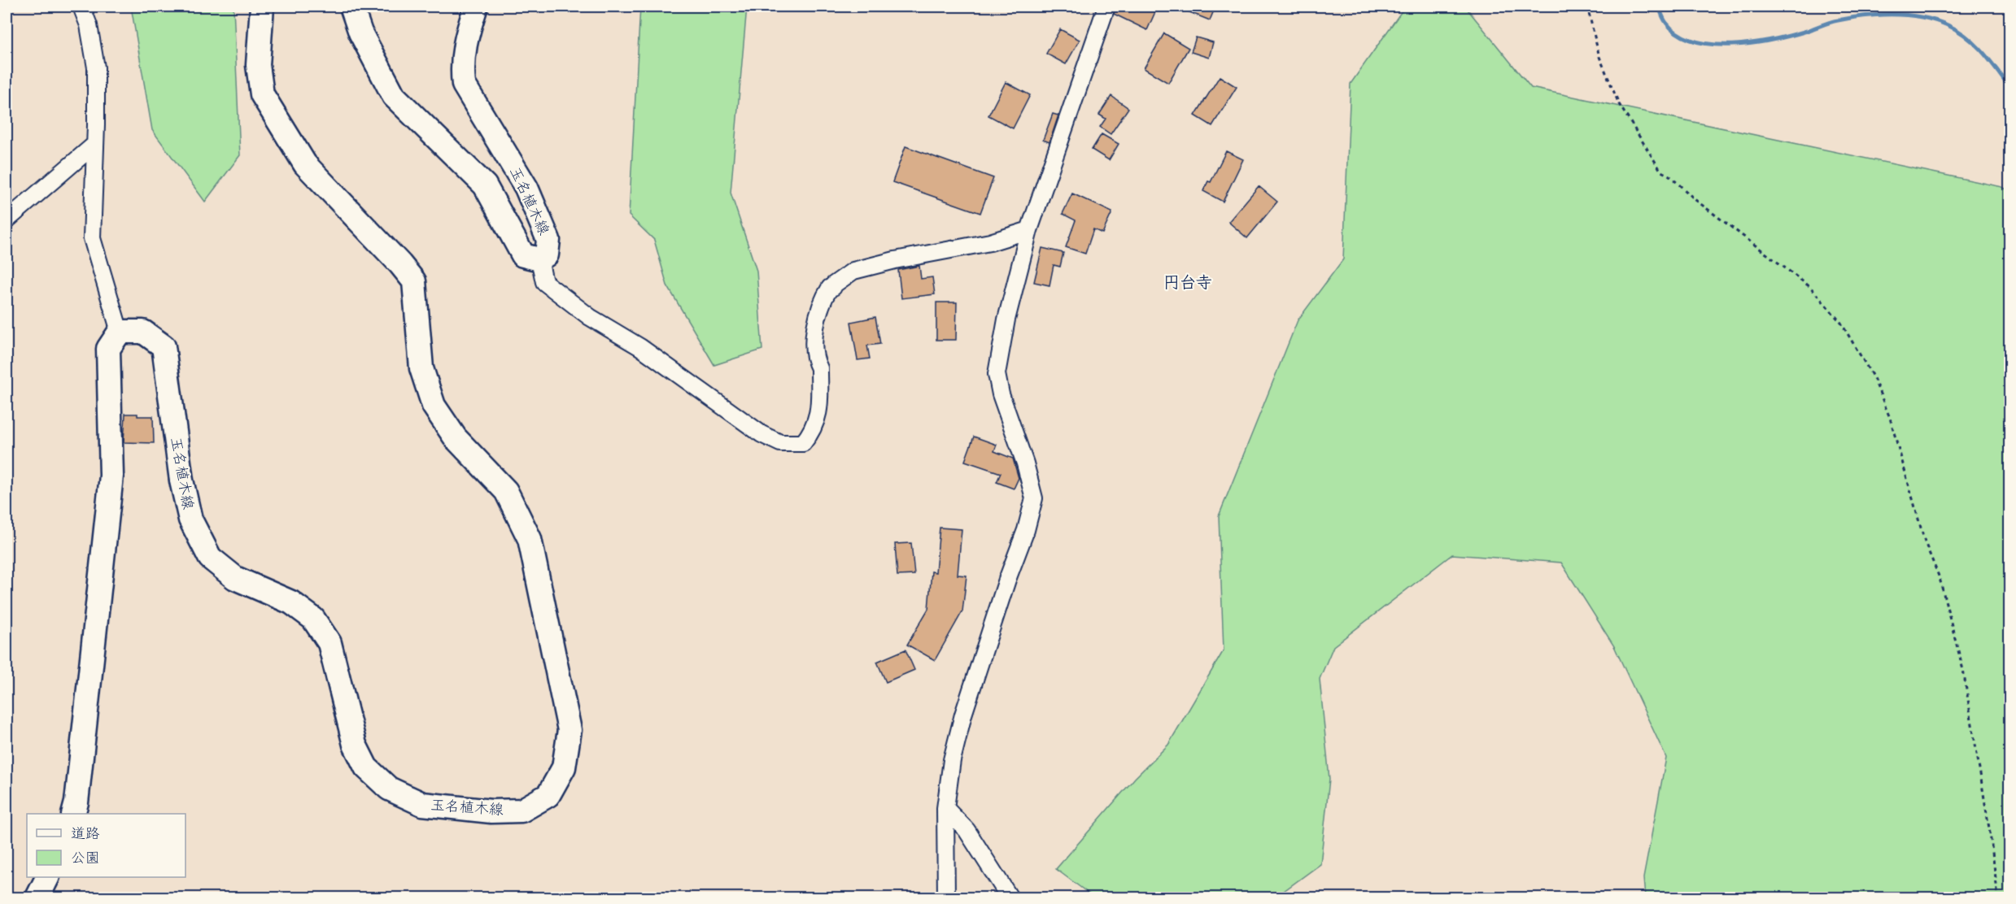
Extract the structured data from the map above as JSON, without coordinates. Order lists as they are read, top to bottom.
{
  "streets": {
    "main road": ["玉名植木線"]
  },
  "districts": ["円台寺"],
  "legend": ["道路", "公園"]
}
